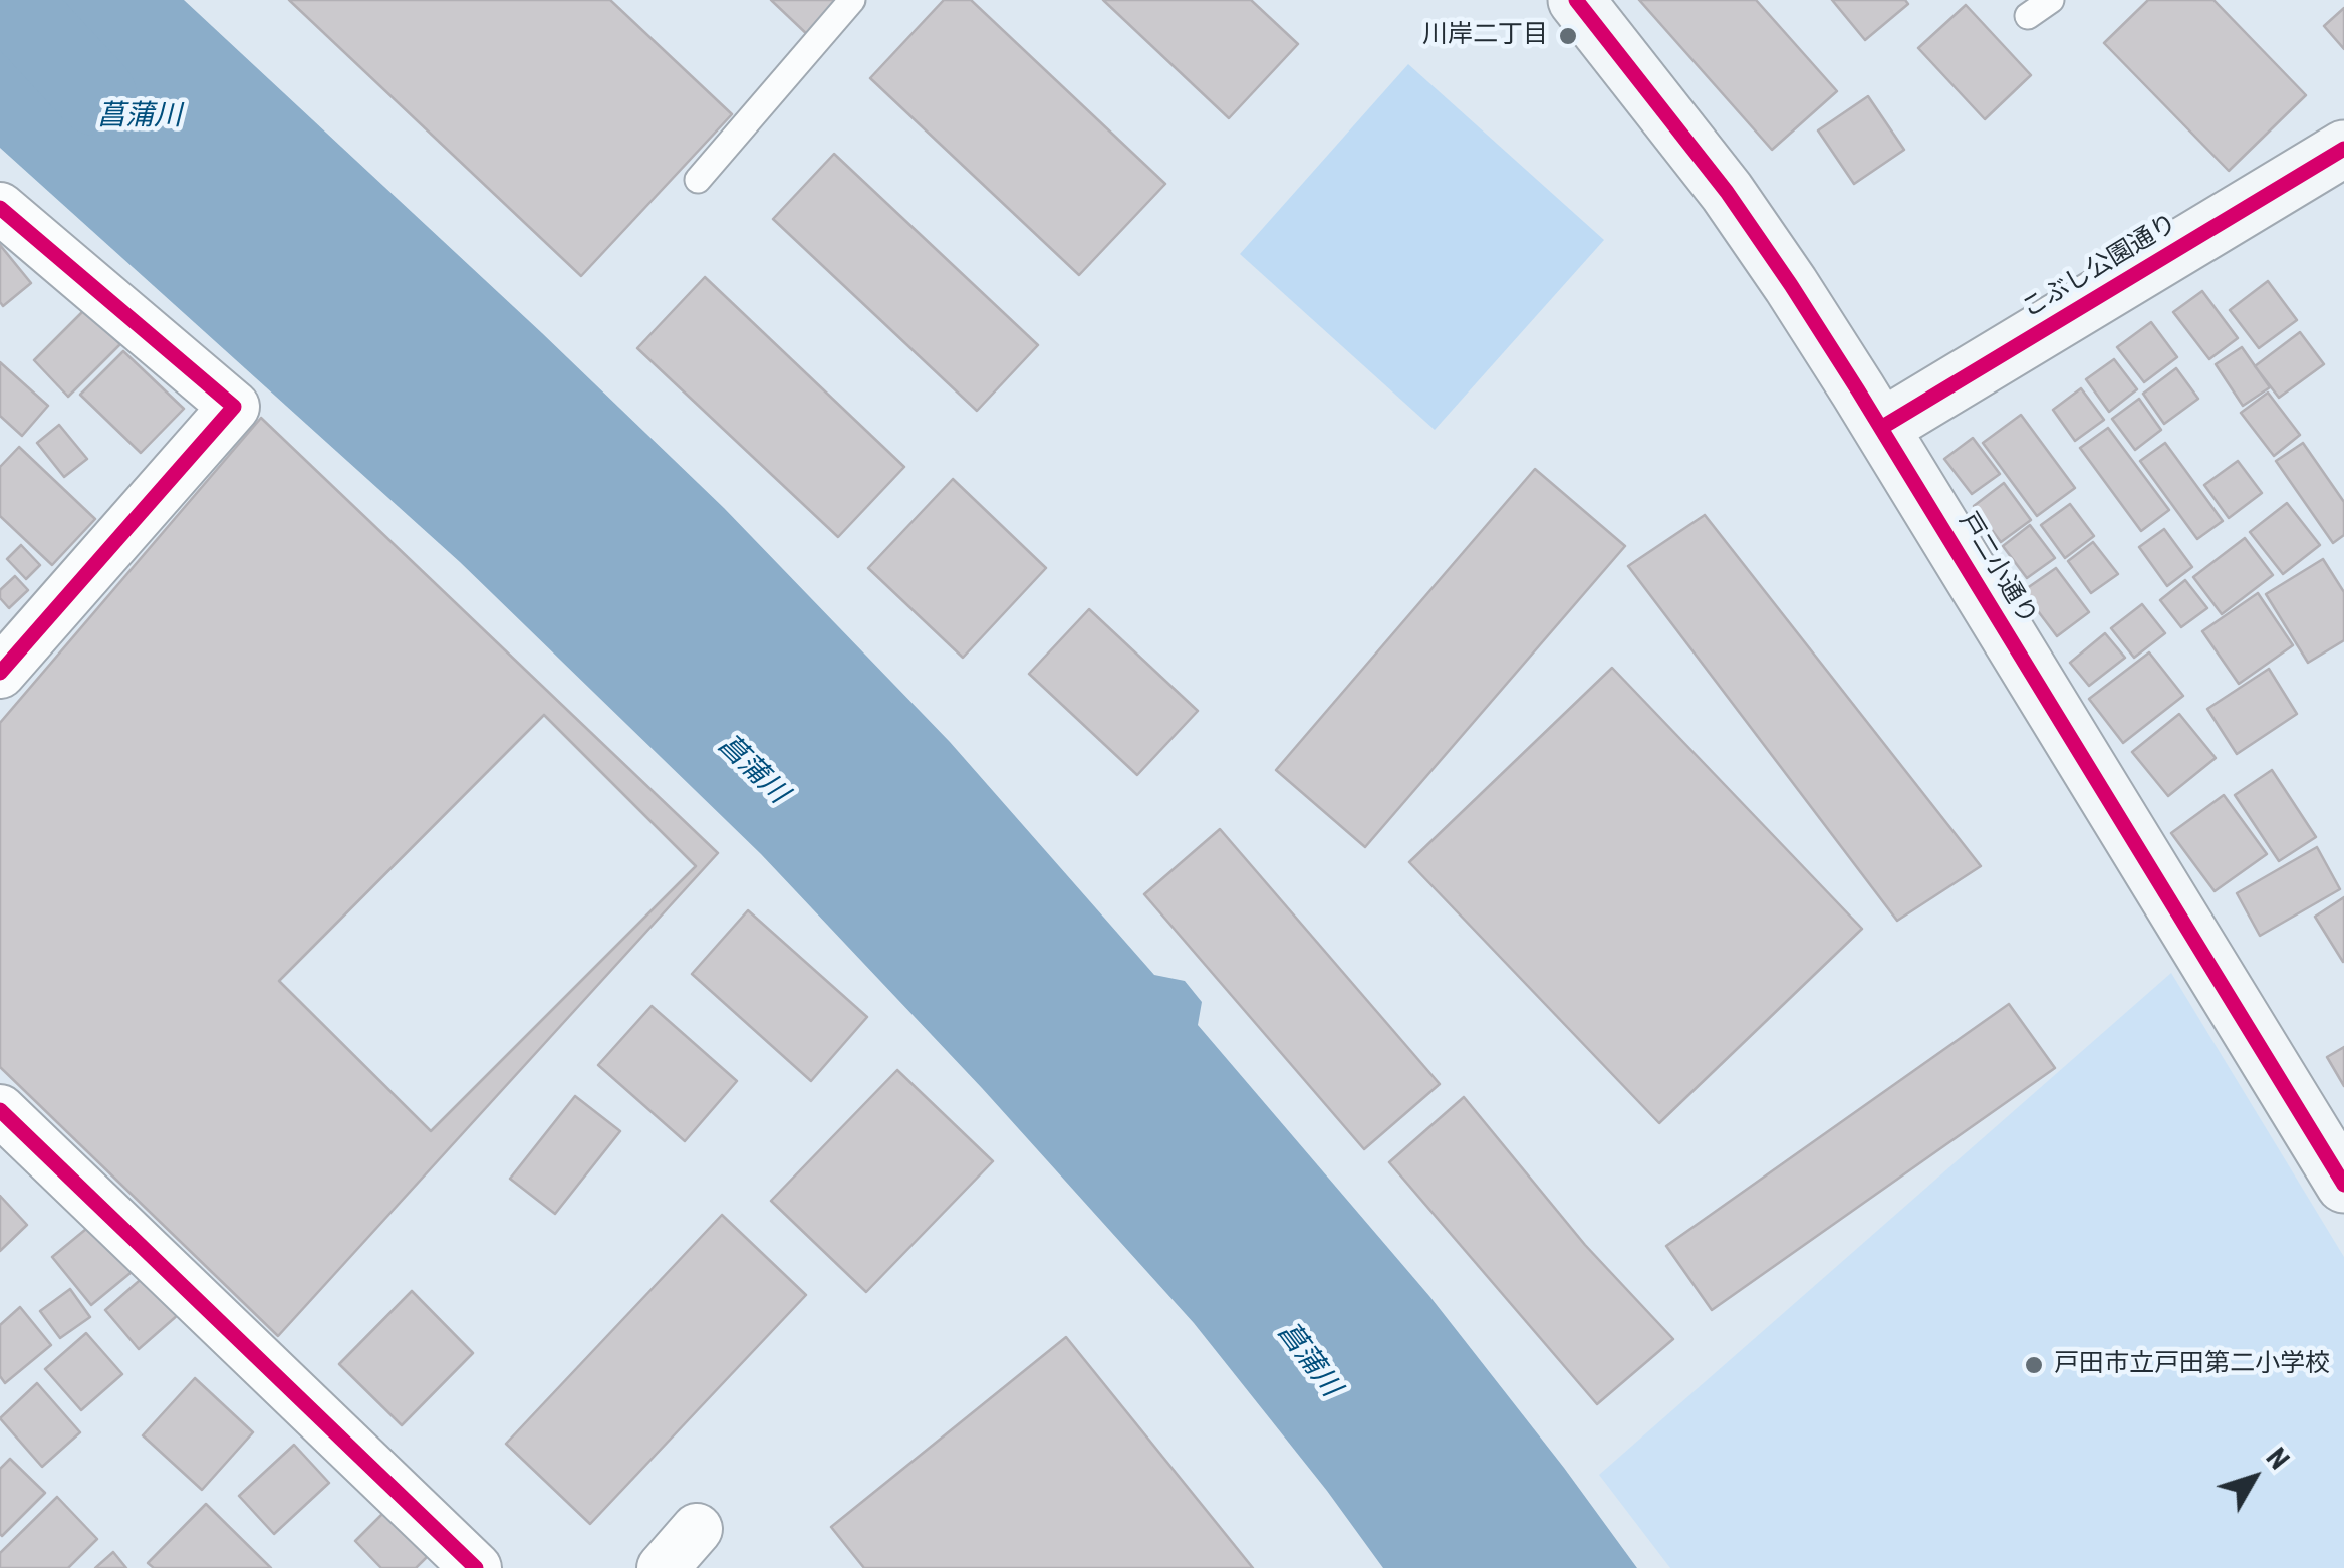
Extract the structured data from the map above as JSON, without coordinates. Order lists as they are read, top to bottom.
{
  "streets": {
    "street": ["こぶし公園通り", "戸二小通り"]
  },
  "crossings": [
    ["こぶし公園通り", "戸二小通り"]
  ],
  "water": ["菖蒲川"],
  "places": ["川岸二丁目", "戸田市立戸田第二小学校"],
  "north": "top right"
}
